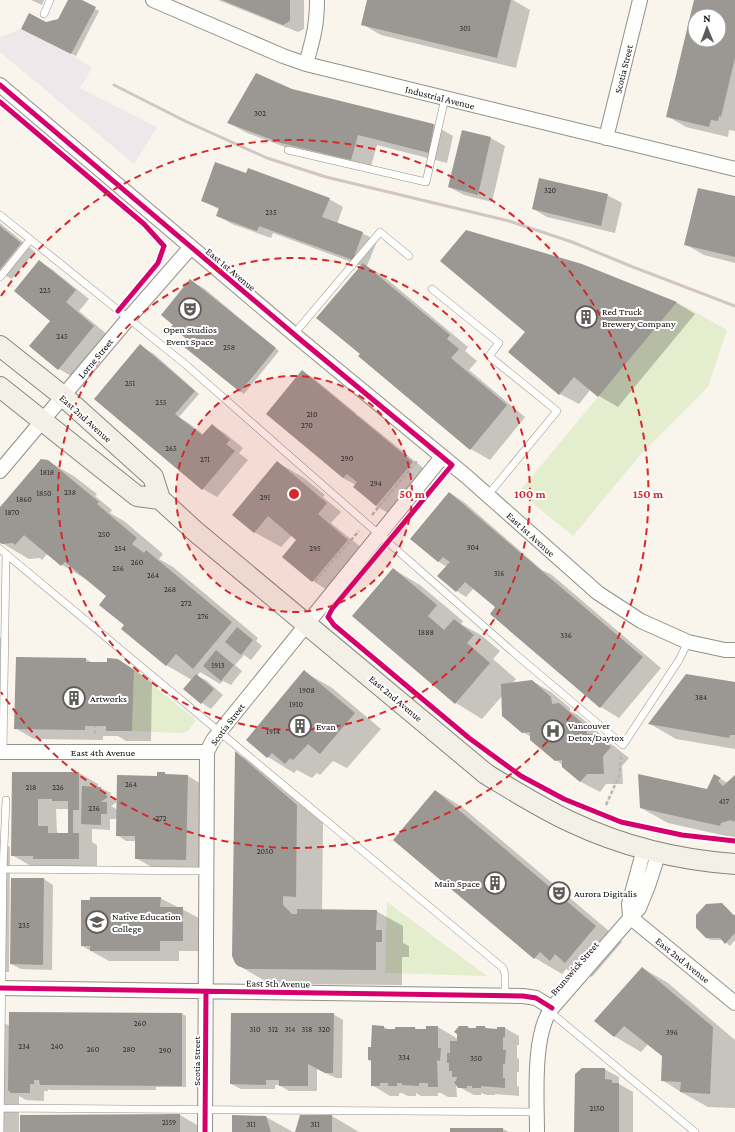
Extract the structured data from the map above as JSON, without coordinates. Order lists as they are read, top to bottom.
{
  "streets": {
    "main road": ["East 2nd Avenue"],
    "street": [
      "Scotia Street",
      "Industrial Avenue",
      "East 1st Avenue",
      "Lorne Street",
      "East 4th Avenue",
      "Brunswick Street",
      "East 5th Avenue"
    ]
  },
  "crossings": [
    ["Scotia Street", "Industrial Avenue"],
    ["Scotia Street", "East 1st Avenue"],
    ["Scotia Street", "East 2nd Avenue"],
    ["Scotia Street", "East 4th Avenue"],
    ["Scotia Street", "East 5th Avenue"],
    ["East 1st Avenue", "Lorne Street"],
    ["Lorne Street", "East 2nd Avenue"],
    ["East 2nd Avenue", "Brunswick Street"],
    ["Brunswick Street", "East 5th Avenue"]
  ],
  "places": {
    "theatre": ["Open Studios Event Space", "Aurora Digitalis"],
    "building": [
      "Red Truck Brewery Company",
      "Artworks",
      "Evan",
      "Main Space"
    ],
    "hospital": ["Vancouver Detox/Daytox"],
    "school or university": ["Native Education College"]
  },
  "house_numbers": [
    "301",
    "302",
    "320",
    "235",
    "225",
    "245",
    "258",
    "251",
    "255",
    "210",
    "270",
    "265",
    "290",
    "271",
    "1818",
    "294",
    "238",
    "1850",
    "291",
    "1860",
    "1870",
    "250",
    "304",
    "254",
    "295",
    "260",
    "256",
    "316",
    "264",
    "268",
    "272",
    "276",
    "1888",
    "336",
    "1913",
    "1908",
    "384",
    "1910",
    "1914",
    "264",
    "218",
    "226",
    "417",
    "236",
    "272",
    "2050",
    "235",
    "260",
    "310",
    "312",
    "314",
    "318",
    "320",
    "396",
    "234",
    "240",
    "260",
    "280",
    "290",
    "334",
    "350",
    "2150",
    "2159",
    "311",
    "311"
  ],
  "north": "top",
  "rings": ["50 m", "100 m", "150 m"]
}
